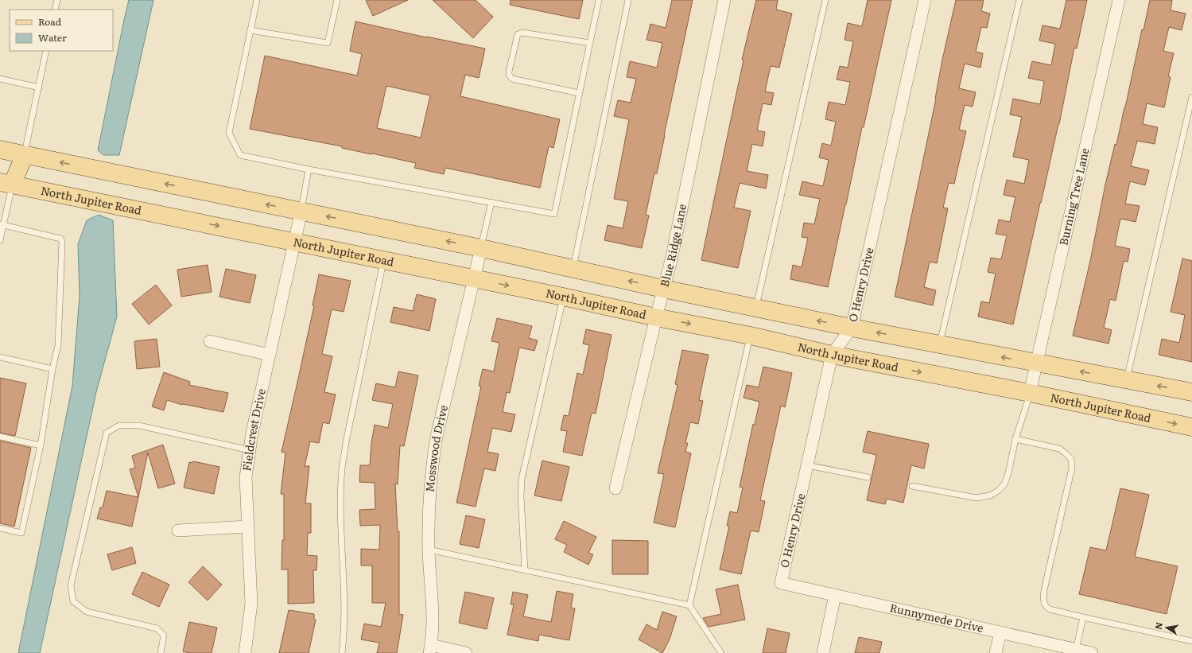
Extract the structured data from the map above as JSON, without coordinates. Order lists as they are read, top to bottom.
{
  "streets": {
    "main road": ["North Jupiter Road"],
    "street": [
      "Burning Tree Lane",
      "Blue Ridge Lane",
      "O Henry Drive",
      "Fieldcrest Drive",
      "Mosswood Drive",
      "Runnymede Drive"
    ]
  },
  "crossings": [
    ["Burning Tree Lane", "North Jupiter Road"],
    ["North Jupiter Road", "Blue Ridge Lane"],
    ["North Jupiter Road", "O Henry Drive"],
    ["North Jupiter Road", "Fieldcrest Drive"],
    ["North Jupiter Road", "Mosswood Drive"],
    ["O Henry Drive", "Runnymede Drive"]
  ],
  "legend": ["Road", "Water"],
  "north": "left"
}
